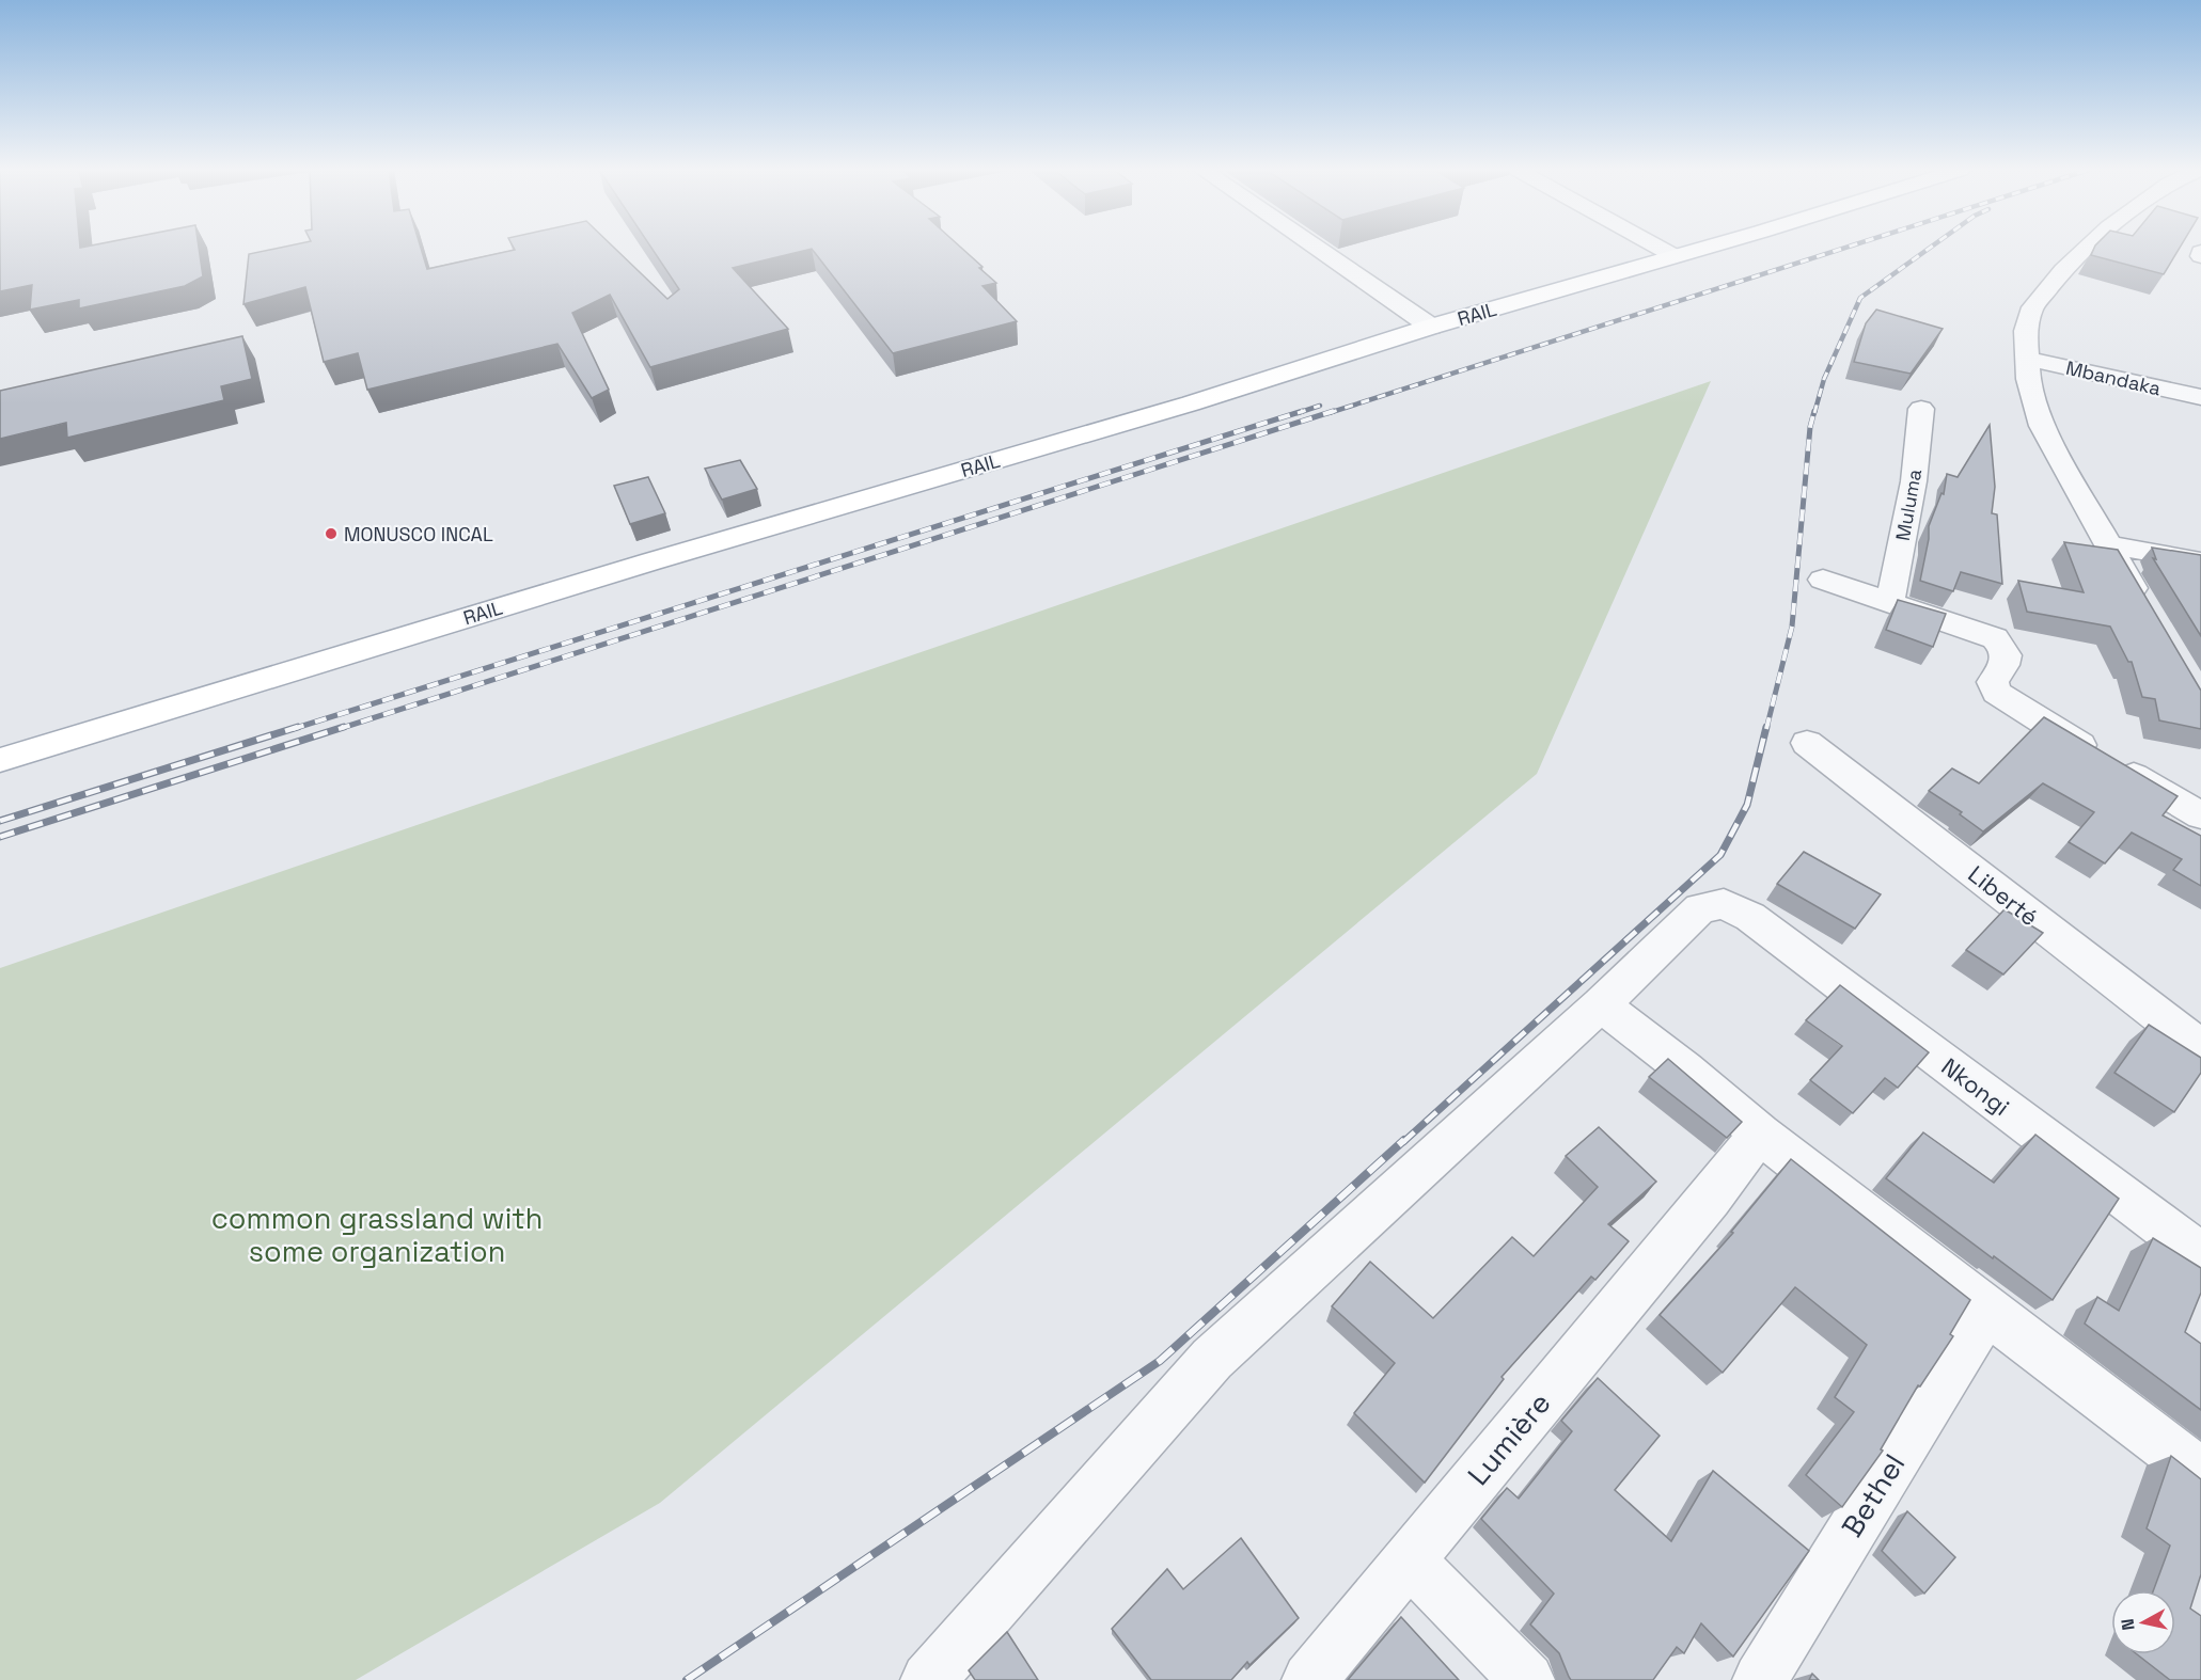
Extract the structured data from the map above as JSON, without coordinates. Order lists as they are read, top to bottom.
{
  "streets": {
    "main road": ["RAIL"],
    "street": [
      "Mbandaka",
      "Muluma",
      "Liberté",
      "Nkongi",
      "Lumière",
      "Bethel"
    ]
  },
  "parks": ["common grassland with some organization"],
  "places": ["MONUSCO INCAL"],
  "north": "left"
}
